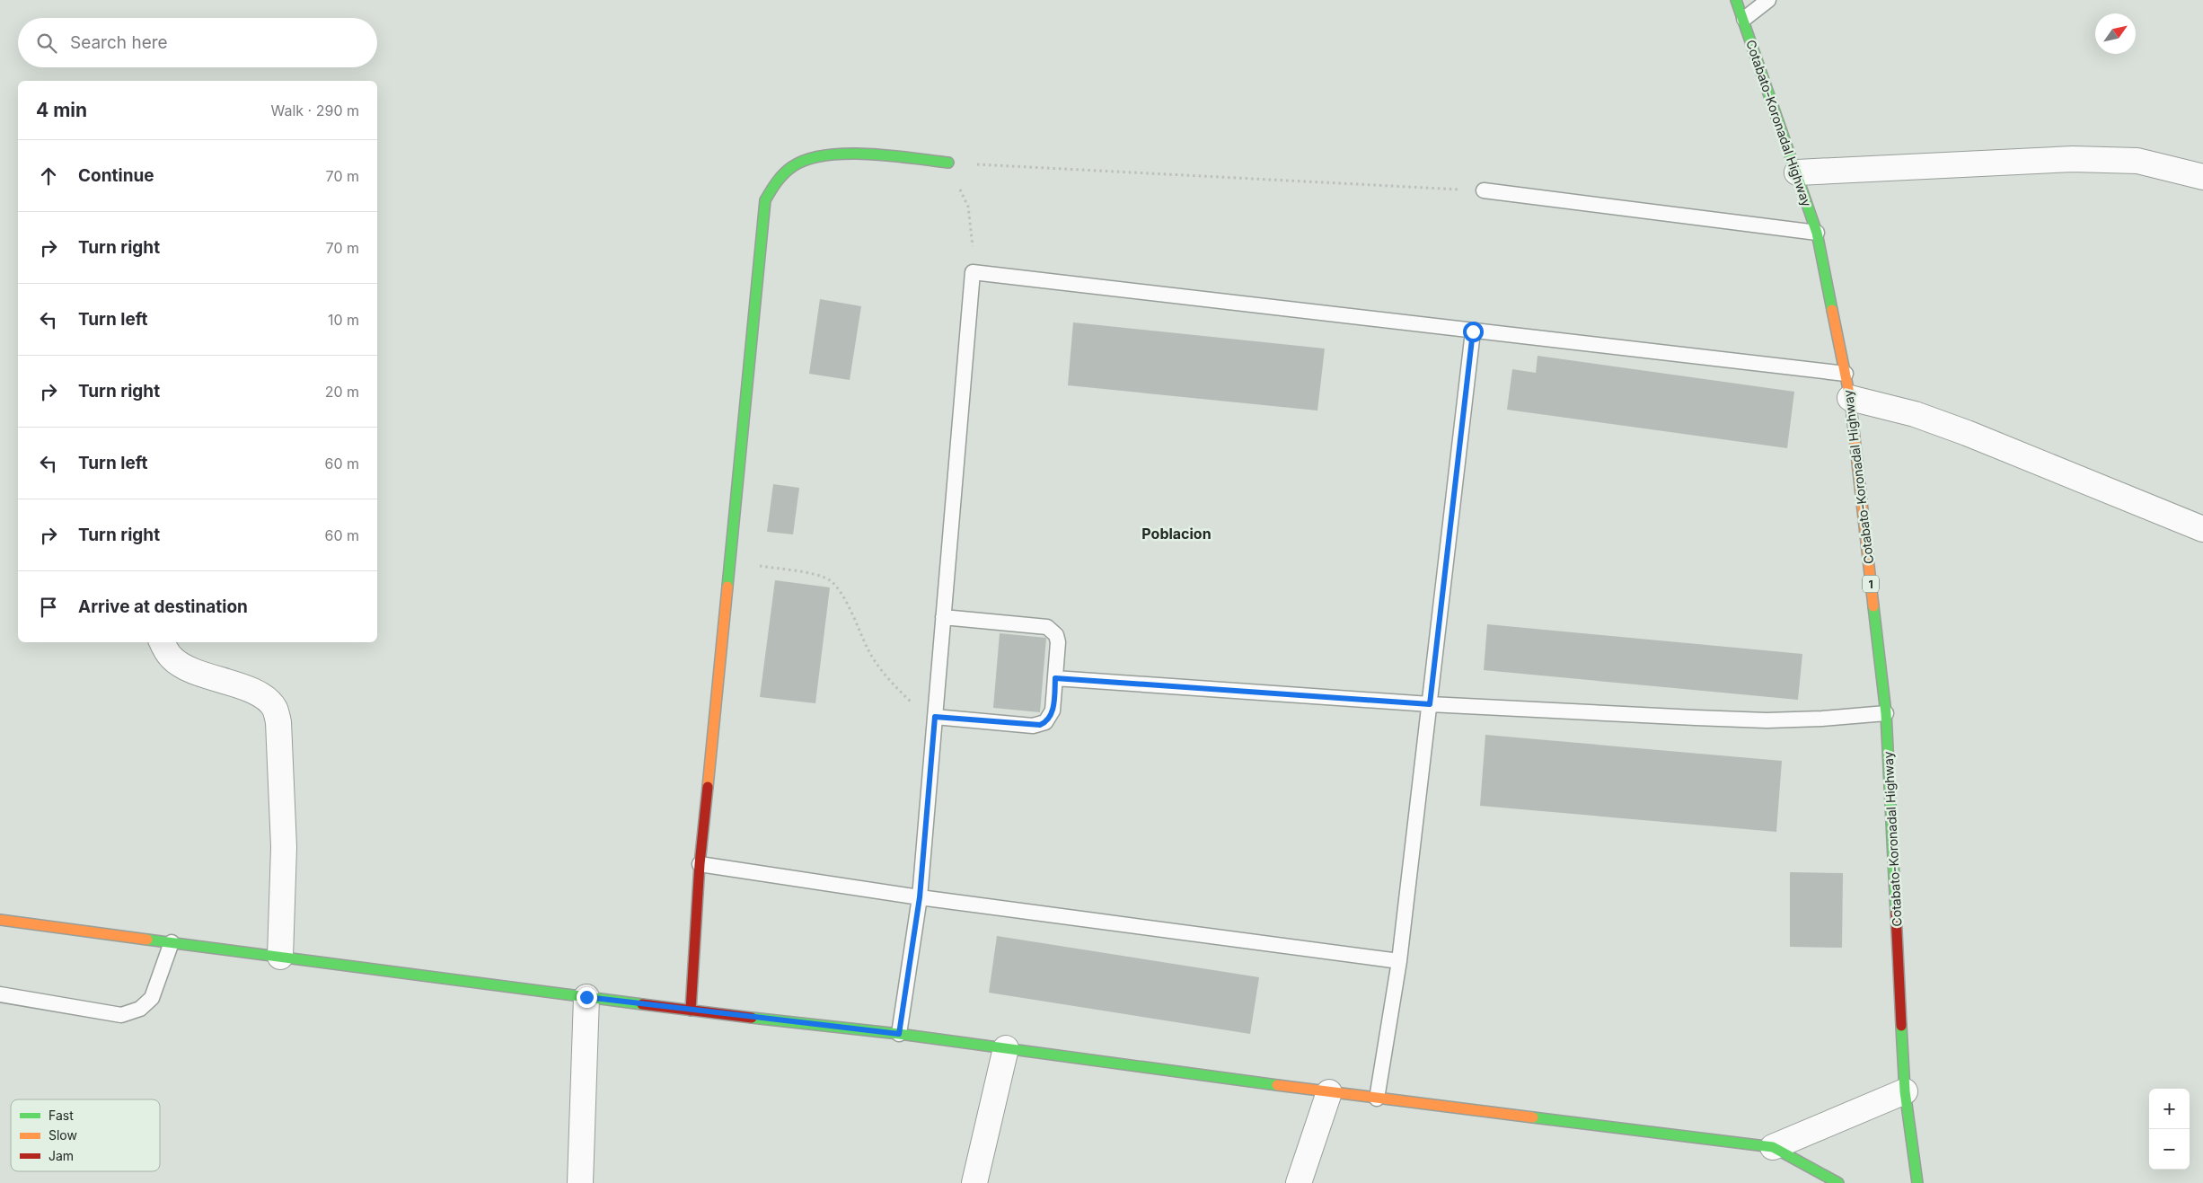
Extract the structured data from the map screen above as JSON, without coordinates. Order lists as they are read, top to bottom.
{
  "streets": {
    "main road": ["Cotabato-Koronadal Highway", "1"]
  },
  "districts": ["Poblacion"],
  "legend": ["Fast", "Slow", "Jam"],
  "north": "top right",
  "page": {
    "search": "Search here",
    "heading": ["4 min", "Walk · 290 m"],
    "list": [
      ["Continue", "70 m"],
      ["Turn right", "70 m"],
      ["Turn left", "10 m"],
      ["Turn right", "20 m"],
      ["Turn left", "60 m"],
      ["Turn right", "60 m"],
      "Arrive at destination"
    ],
    "map_buttons": ["+", "−"]
  }
}
